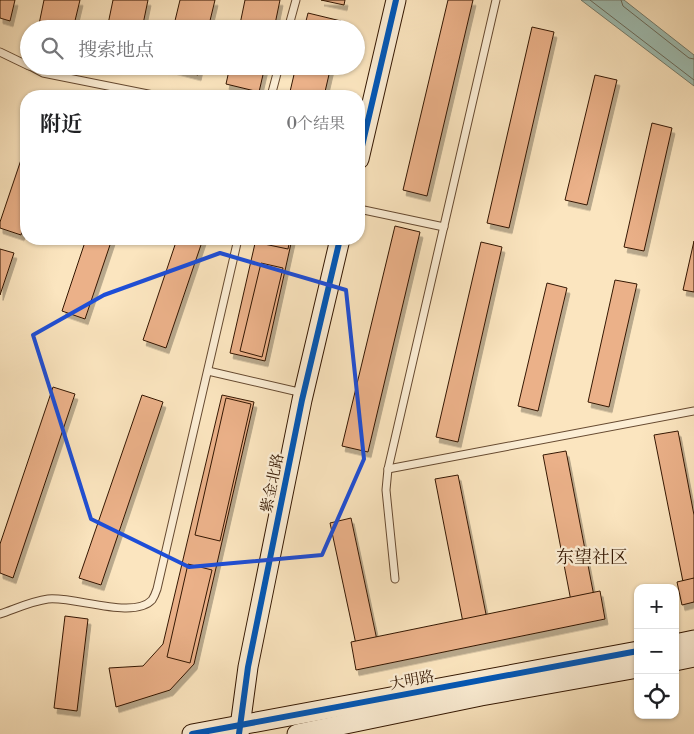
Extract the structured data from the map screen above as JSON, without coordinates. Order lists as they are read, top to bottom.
{
  "streets": {
    "street": ["紫金北路", "大明路"]
  },
  "crossings": [
    ["紫金北路", "大明路"]
  ],
  "districts": ["东望社区"],
  "page": {
    "search": "搜索地点",
    "heading": ["附近", "0个结果"],
    "map_buttons": ["+", "−"]
  }
}
